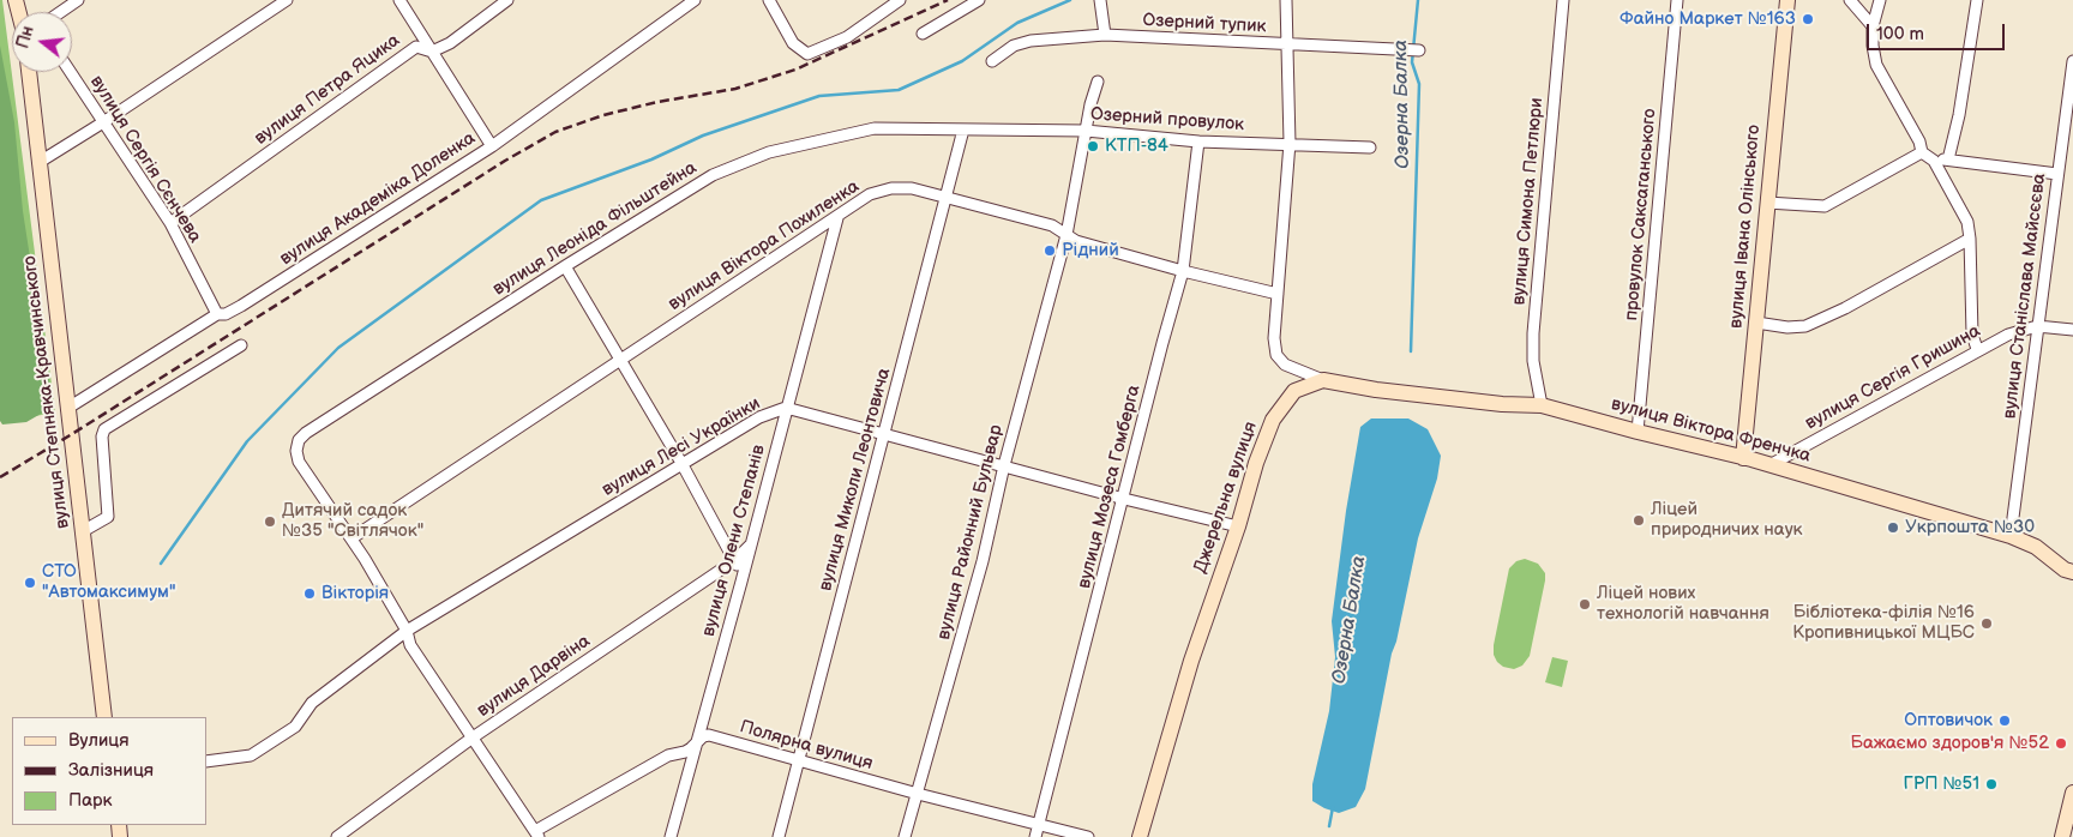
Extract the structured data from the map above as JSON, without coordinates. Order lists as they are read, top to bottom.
{
  "streets": {
    "street": [
      "Озерний тупик",
      "вулиця Петра Яцика",
      "Озерний провулок",
      "вулиця Сергія Сєнчева",
      "вулиця Академіка Доленка",
      "вулиця Симона Петлюри",
      "провулок Саксаганського",
      "вулиця Івана Олінського",
      "вулиця Леоніда Фільштейна",
      "вулиця Віктора Похиленка",
      "вулиця Станіслава Майсєєва",
      "вулиця Сергія Гришина",
      "вулиця Степняка-Кравчинського",
      "вулиця Віктора Френчка",
      "вулиця Лесі Українки",
      "вулиця Миколи Леонтовича",
      "вулиця Мозеса Гомберга",
      "Джерельна вулиця",
      "вулиця Районний Бульвар",
      "вулиця Олени Степанів",
      "вулиця Дарвіна",
      "Полярна вулиця"
    ]
  },
  "crossings": [
    ["вулиця Петра Яцика", "вулиця Сергія Сєнчева"],
    ["Озерний провулок", "вулиця Леоніда Фільштейна"],
    ["Озерний провулок", "вулиця Миколи Леонтовича"],
    ["Озерний провулок", "вулиця Мозеса Гомберга"],
    ["Озерний провулок", "вулиця Районний Бульвар"],
    ["вулиця Сергія Сєнчева", "вулиця Академіка Доленка"],
    ["вулиця Академіка Доленка", "вулиця Степняка-Кравчинського"],
    ["вулиця Симона Петлюри", "вулиця Віктора Френчка"],
    ["провулок Саксаганського", "вулиця Віктора Френчка"],
    ["вулиця Івана Олінського", "вулиця Віктора Френчка"],
    ["вулиця Леоніда Фільштейна", "вулиця Віктора Похиленка"],
    ["вулиця Леоніда Фільштейна", "вулиця Миколи Леонтовича"],
    ["вулиця Віктора Похиленка", "вулиця Миколи Леонтовича"],
    ["вулиця Віктора Похиленка", "вулиця Мозеса Гомберга"],
    ["вулиця Віктора Похиленка", "вулиця Районний Бульвар"],
    ["вулиця Віктора Похиленка", "вулиця Олени Степанів"],
    ["вулиця Станіслава Майсєєва", "вулиця Сергія Гришина"],
    ["вулиця Станіслава Майсєєва", "вулиця Віктора Френчка"],
    ["вулиця Сергія Гришина", "вулиця Віктора Френчка"],
    ["вулиця Віктора Френчка", "Джерельна вулиця"],
    ["вулиця Лесі Українки", "вулиця Миколи Леонтовича"],
    ["вулиця Лесі Українки", "вулиця Мозеса Гомберга"],
    ["вулиця Лесі Українки", "Джерельна вулиця"],
    ["вулиця Лесі Українки", "вулиця Районний Бульвар"],
    ["вулиця Лесі Українки", "вулиця Олени Степанів"],
    ["вулиця Миколи Леонтовича", "Полярна вулиця"],
    ["вулиця Мозеса Гомберга", "Полярна вулиця"],
    ["вулиця Районний Бульвар", "Полярна вулиця"],
    ["вулиця Олени Степанів", "вулиця Дарвіна"],
    ["вулиця Олени Степанів", "Полярна вулиця"]
  ],
  "water": ["Озерна Балка"],
  "places": [
    "Файно Маркет №163",
    "КТП-84",
    "Рідний",
    "Ліцей природничих наук",
    "Дитячий садок №35 \"Світлячок\"",
    "Укрпошта №30",
    "СТО \"Автомаксимум\"",
    "Вікторія",
    "Ліцей нових технологій навчання",
    "Бібліотека-філія №16 Кропивницької МЦБС",
    "Оптовичок",
    "Бажаємо здоров'я №52",
    "ГРП №51"
  ],
  "legend": ["Вулиця", "Залізниця", "Парк"],
  "scale_bar": "100 m",
  "north": "left"
}
